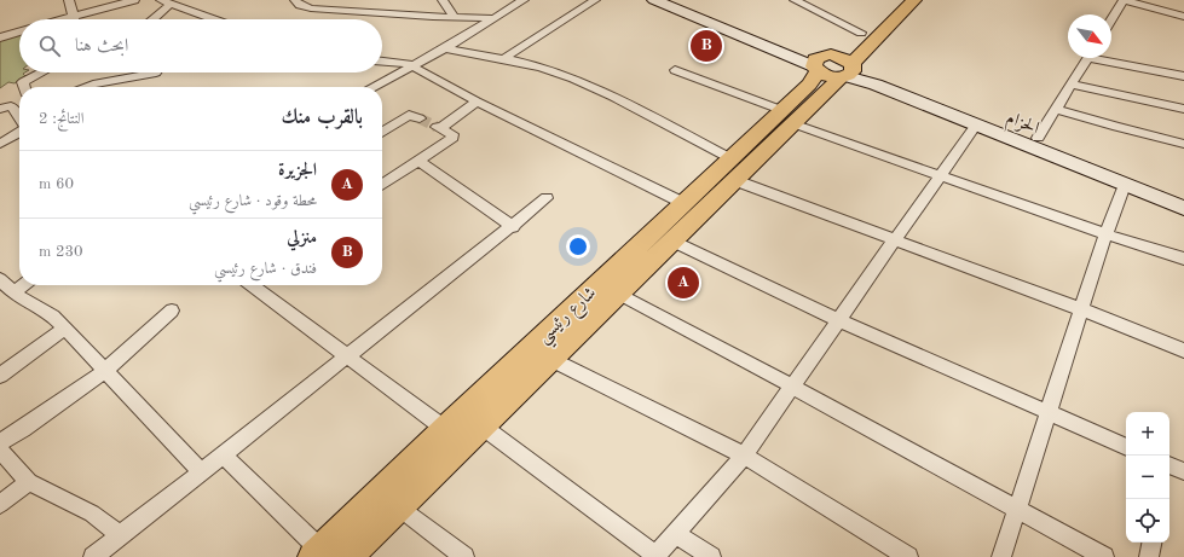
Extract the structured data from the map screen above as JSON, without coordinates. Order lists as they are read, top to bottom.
{
  "streets": {
    "highway": ["شارع رئيسي"],
    "main road": ["الحزام"]
  },
  "crossings": [
    ["الحزام", "شارع رئيسي"]
  ],
  "north": "bottom right",
  "page": {
    "search": "ابحث هنا",
    "pins": ["B", "A"],
    "heading": ["بالقرب منك", "النتائج: 2"],
    "list": [
      {
        "mark": "A",
        "name": "الجزيرة",
        "note": "محطة وقود · شارع رئيسي",
        "value": "60 m"
      },
      {
        "mark": "B",
        "name": "منزلي",
        "note": "فندق · شارع رئيسي",
        "value": "230 m"
      }
    ],
    "map_buttons": ["+", "−"]
  }
}
